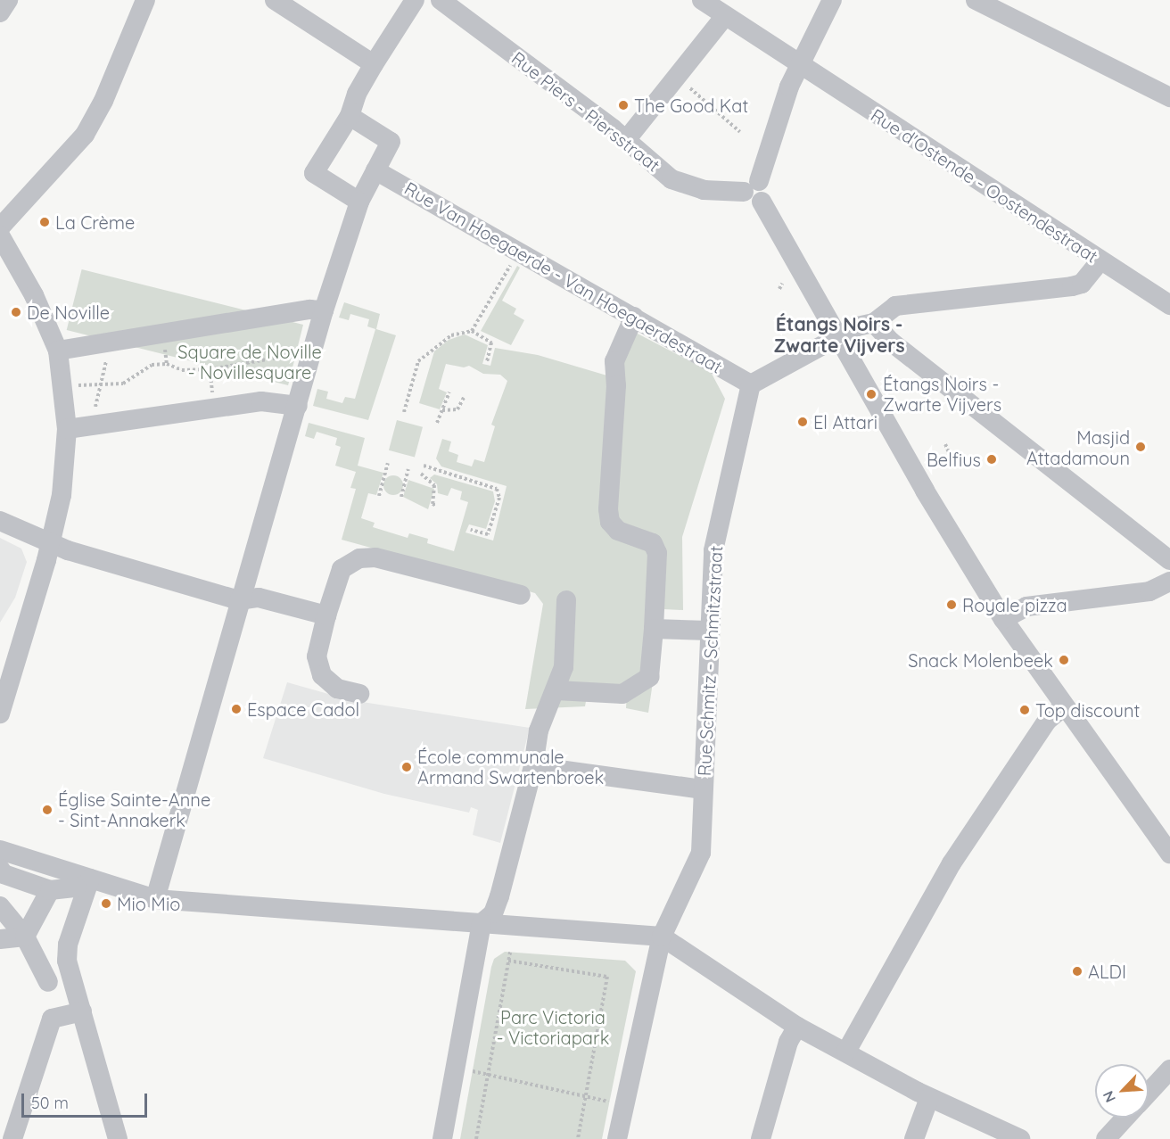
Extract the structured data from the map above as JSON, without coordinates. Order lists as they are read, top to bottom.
{
  "streets": {
    "street": [
      "Rue Piers - Piersstraat",
      "Rue d'Ostende - Oostendestraat",
      "Rue Van Hoegaerde - Van Hoegaerdestraat",
      "Rue Schmitz - Schmitzstraat"
    ]
  },
  "crossings": [
    ["Rue Van Hoegaerde - Van Hoegaerdestraat", "Rue Schmitz - Schmitzstraat"]
  ],
  "districts": ["Étangs Noirs - Zwarte Vijvers"],
  "parks": ["Square de Noville - Novillesquare", "Parc Victoria - Victoriapark"],
  "places": [
    "The Good Kat",
    "La Crème",
    "De Noville",
    "Étangs Noirs - Zwarte Vijvers",
    "El Attari",
    "Masjid Attadamoun",
    "Belfius",
    "Royale pizza",
    "Snack Molenbeek",
    "Espace Cadol",
    "Top discount",
    "École communale Armand Swartenbroek",
    "Église Sainte-Anne - Sint-Annakerk",
    "Mio Mio",
    "ALDI"
  ],
  "scale_bar": "50 m",
  "north": "bottom left"
}
